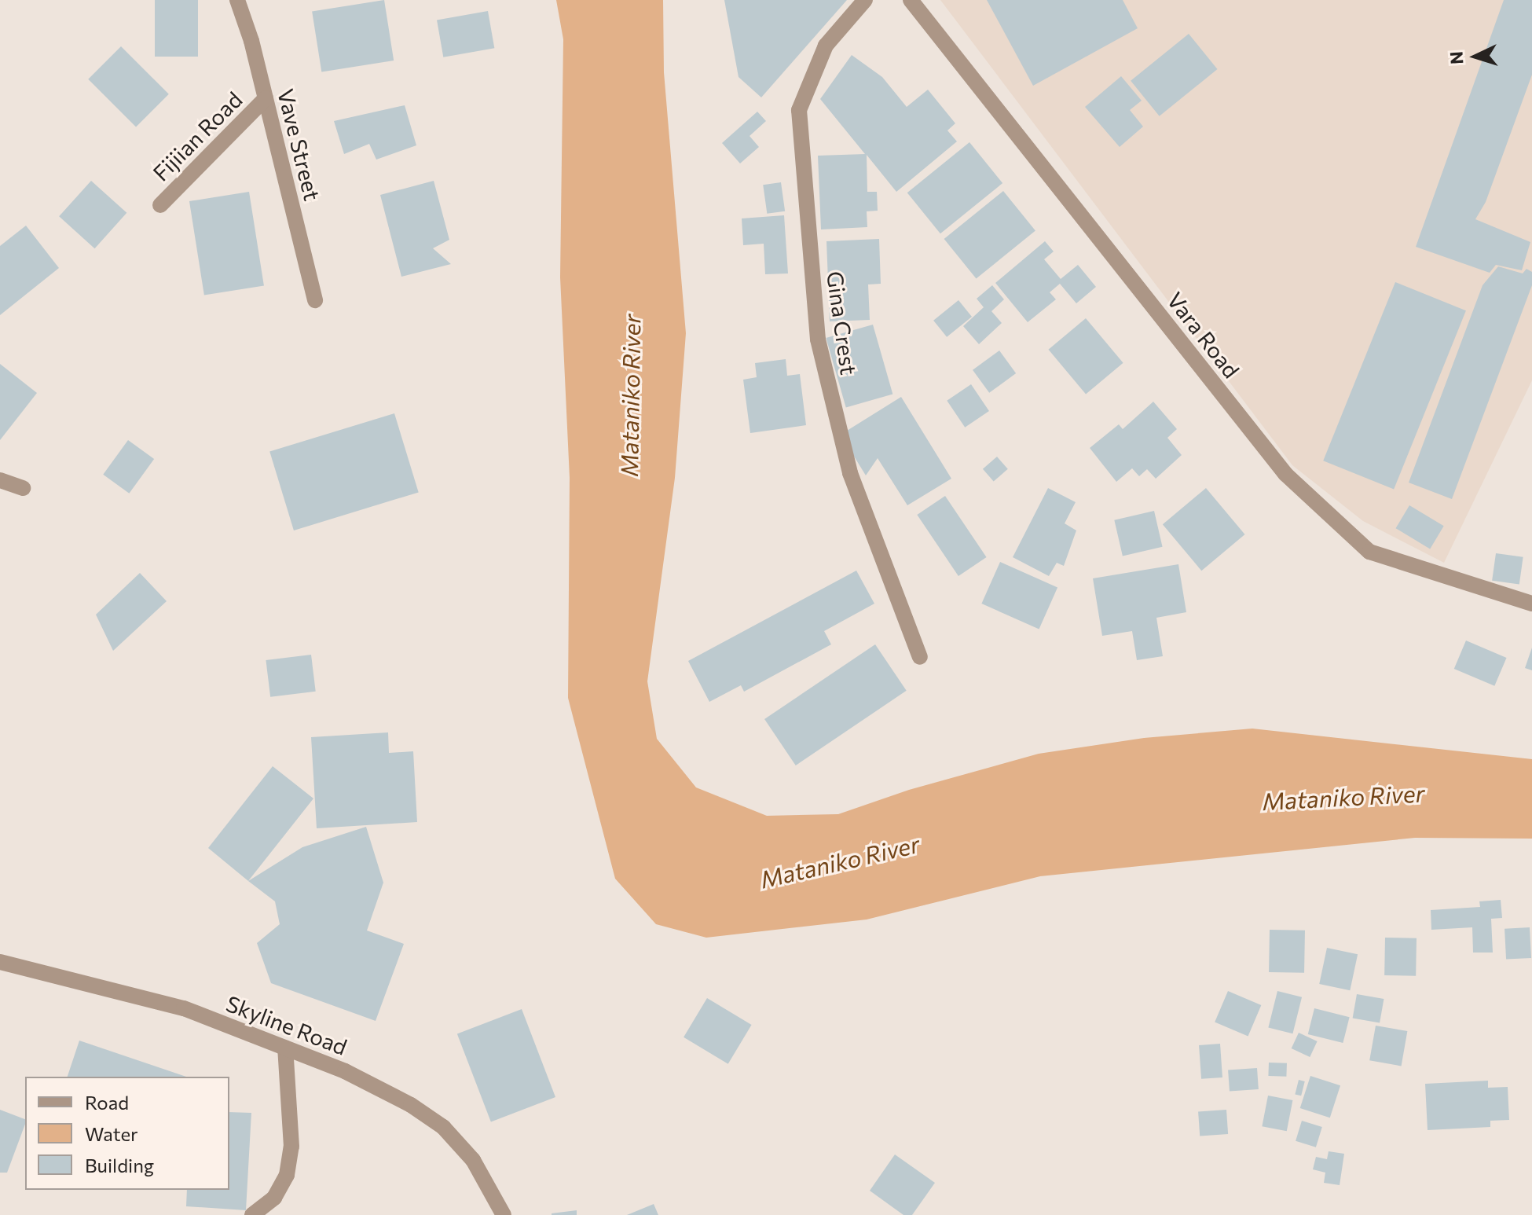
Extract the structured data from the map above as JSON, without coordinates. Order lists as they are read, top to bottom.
{
  "streets": {
    "street": [
      "Fijiian Road",
      "Vave Street",
      "Gina Crest",
      "Vara Road",
      "Skyline Road"
    ]
  },
  "crossings": [
    ["Fijiian Road", "Vave Street"]
  ],
  "water": ["Mataniko River"],
  "legend": ["Road", "Water", "Building"],
  "north": "left"
}
